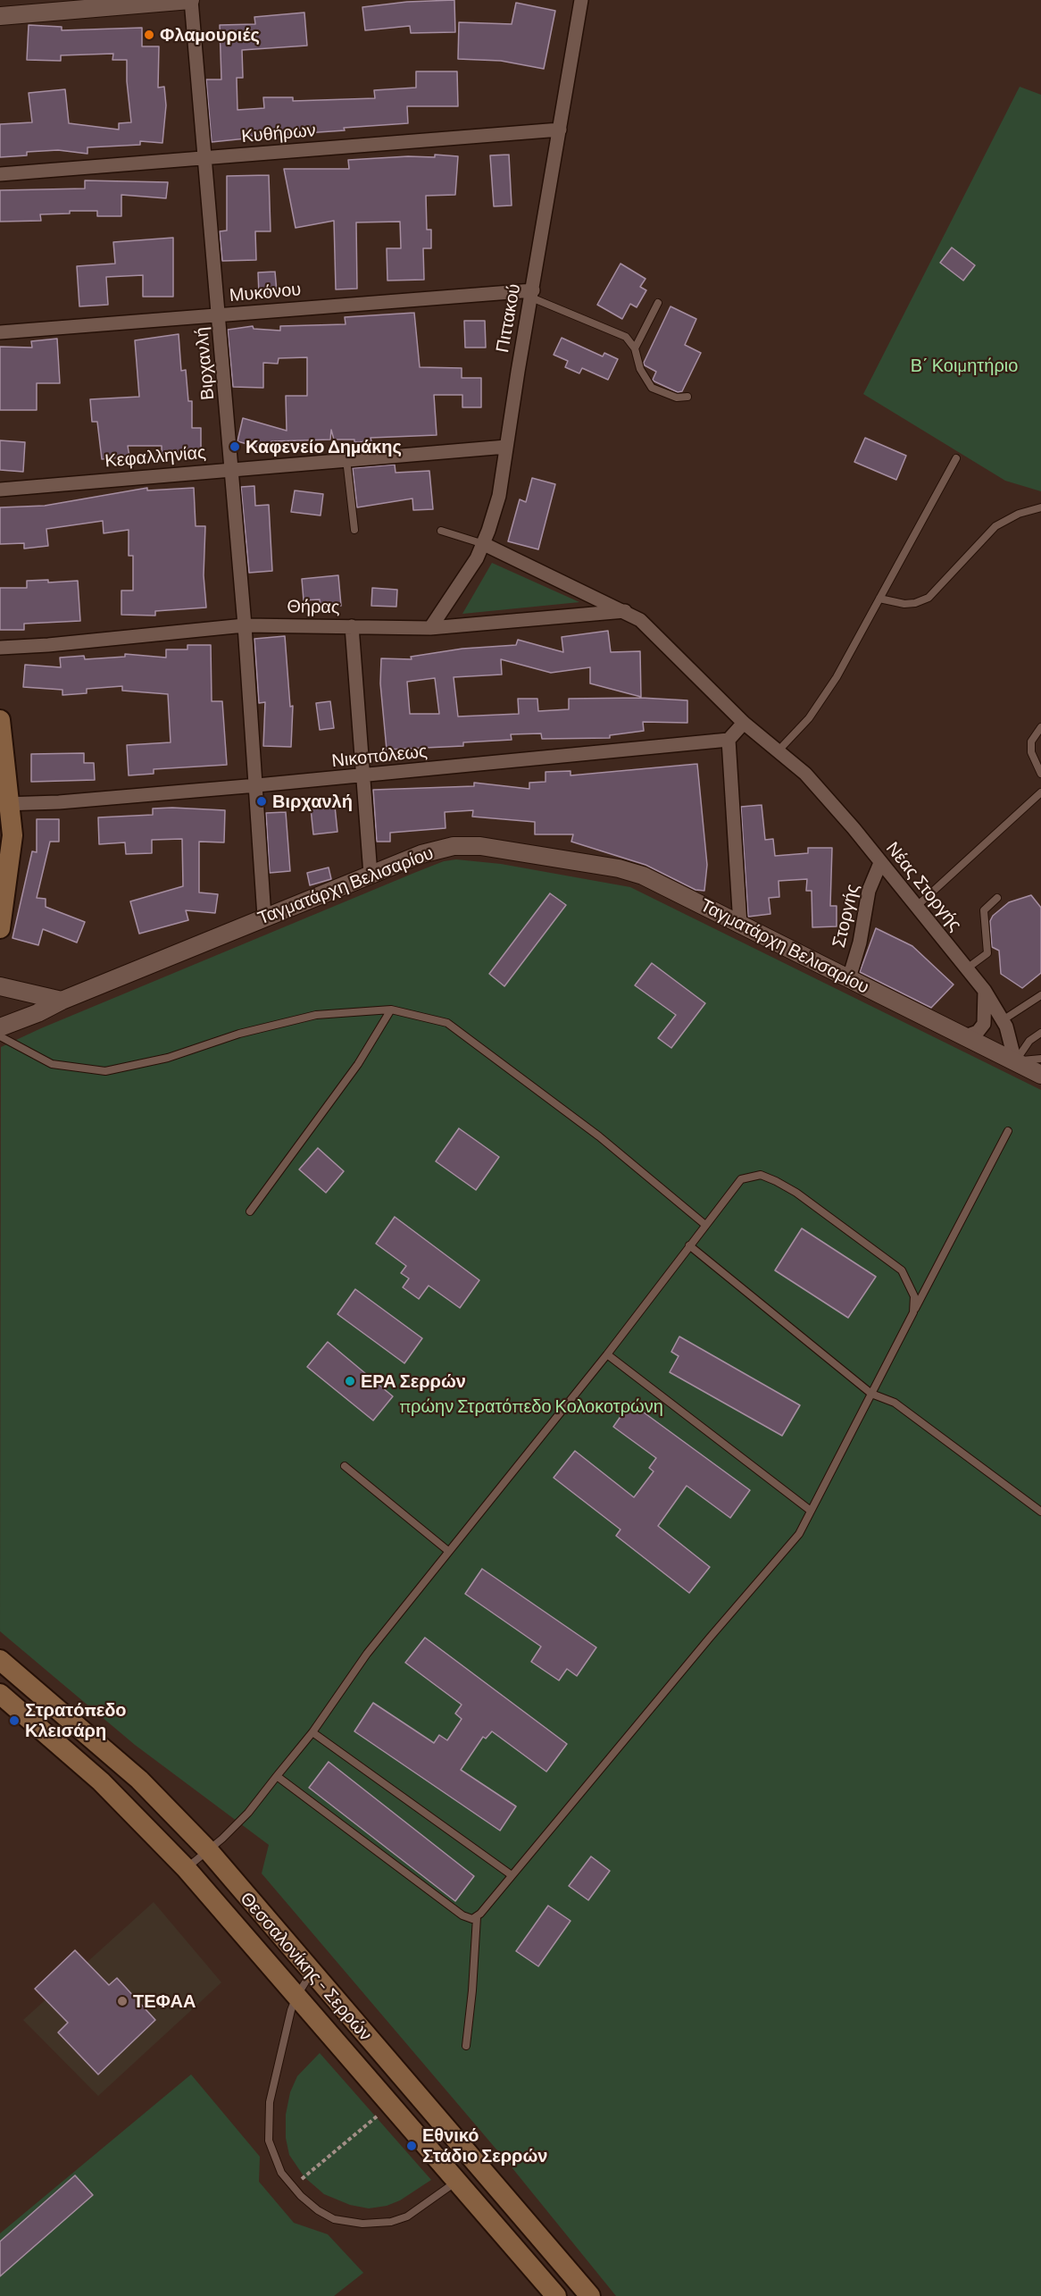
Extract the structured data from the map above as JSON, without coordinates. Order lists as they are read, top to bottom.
{
  "streets": {
    "main road": ["Θεσσαλονίκης - Σερρών"],
    "street": [
      "Κυθήρων",
      "Μυκόνου",
      "Πιττακού",
      "Βιρχανλή",
      "Κεφαλληνίας",
      "Θήρας",
      "Νικοπόλεως",
      "Ταγματάρχη Βελισαρίου",
      "Νέας Στοργής",
      "Στοργής"
    ]
  },
  "crossings": [
    ["Κυθήρων", "Πιττακού"],
    ["Κυθήρων", "Βιρχανλή"],
    ["Μυκόνου", "Πιττακού"],
    ["Μυκόνου", "Βιρχανλή"],
    ["Πιττακού", "Κεφαλληνίας"],
    ["Πιττακού", "Θήρας"],
    ["Πιττακού", "Νέας Στοργής"],
    ["Βιρχανλή", "Κεφαλληνίας"],
    ["Βιρχανλή", "Θήρας"],
    ["Βιρχανλή", "Νικοπόλεως"],
    ["Βιρχανλή", "Ταγματάρχη Βελισαρίου"],
    ["Θήρας", "Νέας Στοργής"],
    ["Ταγματάρχη Βελισαρίου", "Νέας Στοργής"],
    ["Ταγματάρχη Βελισαρίου", "Στοργής"],
    ["Νέας Στοργής", "Στοργής"]
  ],
  "parks": ["Β΄ Κοιμητήριο", "πρώην Στρατόπεδο Κολοκοτρώνη"],
  "places": [
    "Φλαμουριές",
    "Καφενείο Δημάκης",
    "Βιρχανλή",
    "ΕΡΑ Σερρών",
    "Στρατόπεδο Κλεισάρη",
    "ΤΕΦΑΑ",
    "Εθνικό Στάδιο Σερρών"
  ]
}
